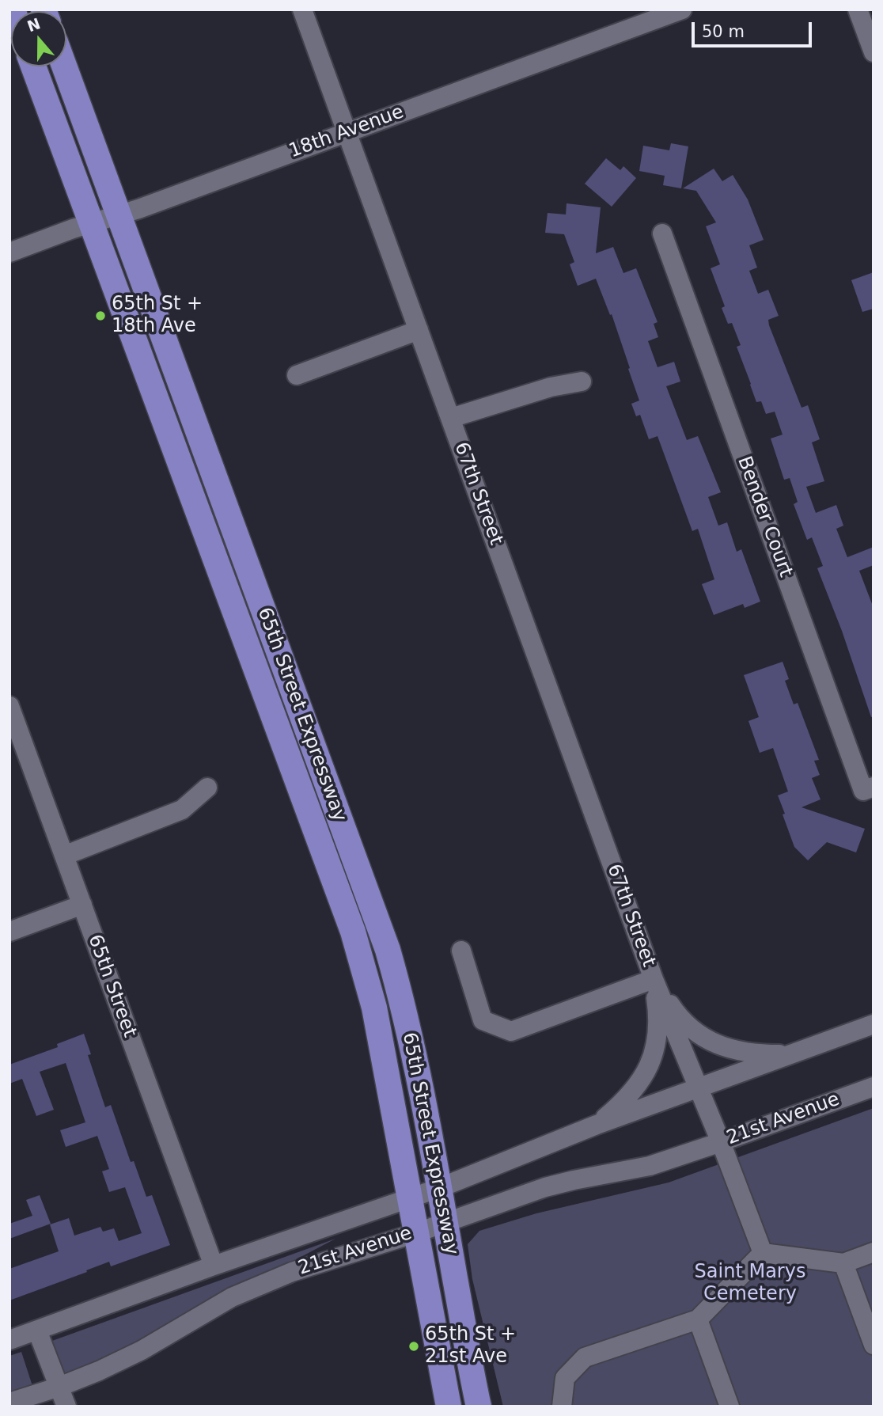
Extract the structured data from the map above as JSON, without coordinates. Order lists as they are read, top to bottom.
{
  "streets": {
    "main road": ["65th Street Expressway"],
    "street": [
      "18th Avenue",
      "67th Street",
      "Bender Court",
      "65th Street",
      "21st Avenue"
    ]
  },
  "crossings": [
    ["18th Avenue", "67th Street"],
    ["18th Avenue", "65th Street Expressway"],
    ["67th Street", "21st Avenue"],
    ["65th Street Expressway", "21st Avenue"],
    ["65th Street", "21st Avenue"]
  ],
  "parks": ["Saint Marys Cemetery"],
  "places": ["65th St + 18th Ave", "65th St + 21st Ave"],
  "scale_bar": "50 m",
  "north": "top"
}
